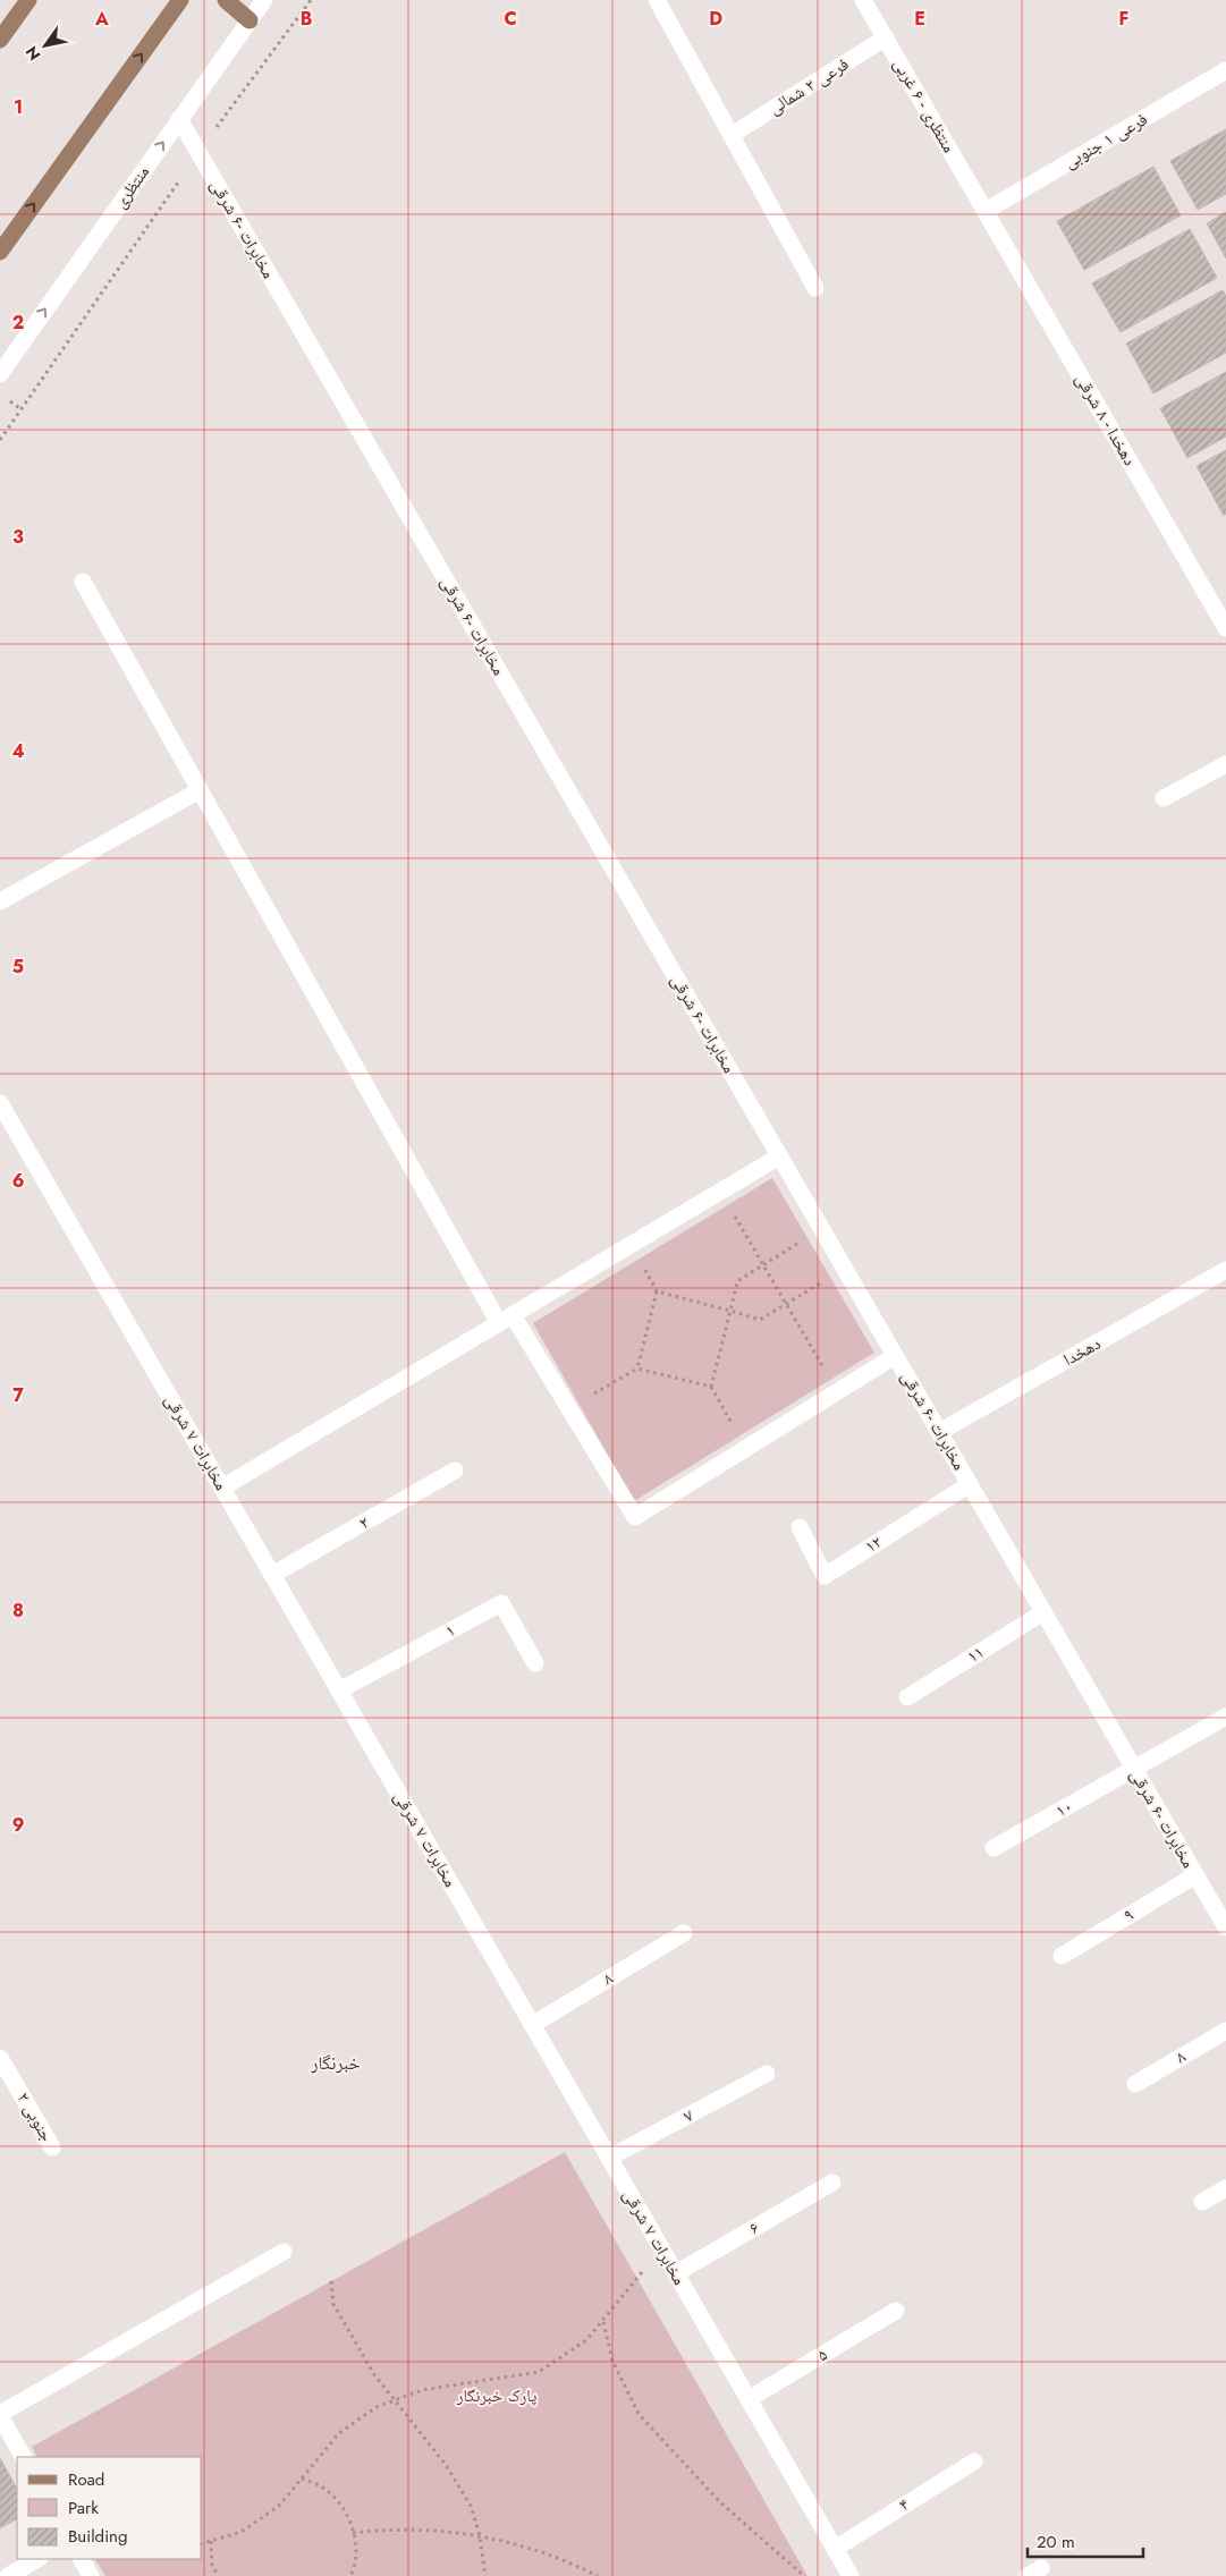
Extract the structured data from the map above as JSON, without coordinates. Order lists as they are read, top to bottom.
{
  "streets": {
    "street": [
      "فرعی ۲ شمالی",
      "منتظری - ۶ غربی",
      "فرعی ۱ جنوبی",
      "منتظری",
      "مخابرات -۶ شرقی",
      "دهخدا - ۸ شرقی",
      "دهخدا",
      "مخابرات ۷ شرقی",
      "۲",
      "۱۲",
      "۱",
      "۱۱",
      "۱۰",
      "۹",
      "۸",
      "۷",
      "۲ جنوبی",
      "۶",
      "۵",
      "۴"
    ]
  },
  "crossings": [
    ["فرعی ۲ شمالی", "منتظری - ۶ غربی"],
    ["منتظری - ۶ غربی", "فرعی ۱ جنوبی"],
    ["منتظری - ۶ غربی", "دهخدا - ۸ شرقی"],
    ["فرعی ۱ جنوبی", "دهخدا - ۸ شرقی"],
    ["منتظری", "مخابرات -۶ شرقی"],
    ["مخابرات -۶ شرقی", "دهخدا"],
    ["مخابرات -۶ شرقی", "۱۲"],
    ["مخابرات -۶ شرقی", "۱۱"],
    ["مخابرات -۶ شرقی", "۱۰"],
    ["مخابرات -۶ شرقی", "۹"],
    ["مخابرات ۷ شرقی", "۲"],
    ["مخابرات ۷ شرقی", "۱"],
    ["مخابرات ۷ شرقی", "۸"],
    ["مخابرات ۷ شرقی", "۷"],
    ["مخابرات ۷ شرقی", "۶"],
    ["مخابرات ۷ شرقی", "۵"],
    ["مخابرات ۷ شرقی", "۴"]
  ],
  "one_way": ["منتظری"],
  "districts": ["خبرنگار"],
  "parks": ["پارک خبرنگار"],
  "legend": ["Road", "Park", "Building"],
  "scale_bar": "20 m",
  "north": "bottom left",
  "grid": {
    "columns": [
      "A",
      "B",
      "C",
      "D",
      "E",
      "F"
    ],
    "rows": [
      "1",
      "2",
      "3",
      "4",
      "5",
      "6",
      "7",
      "8",
      "9"
    ]
  }
}
